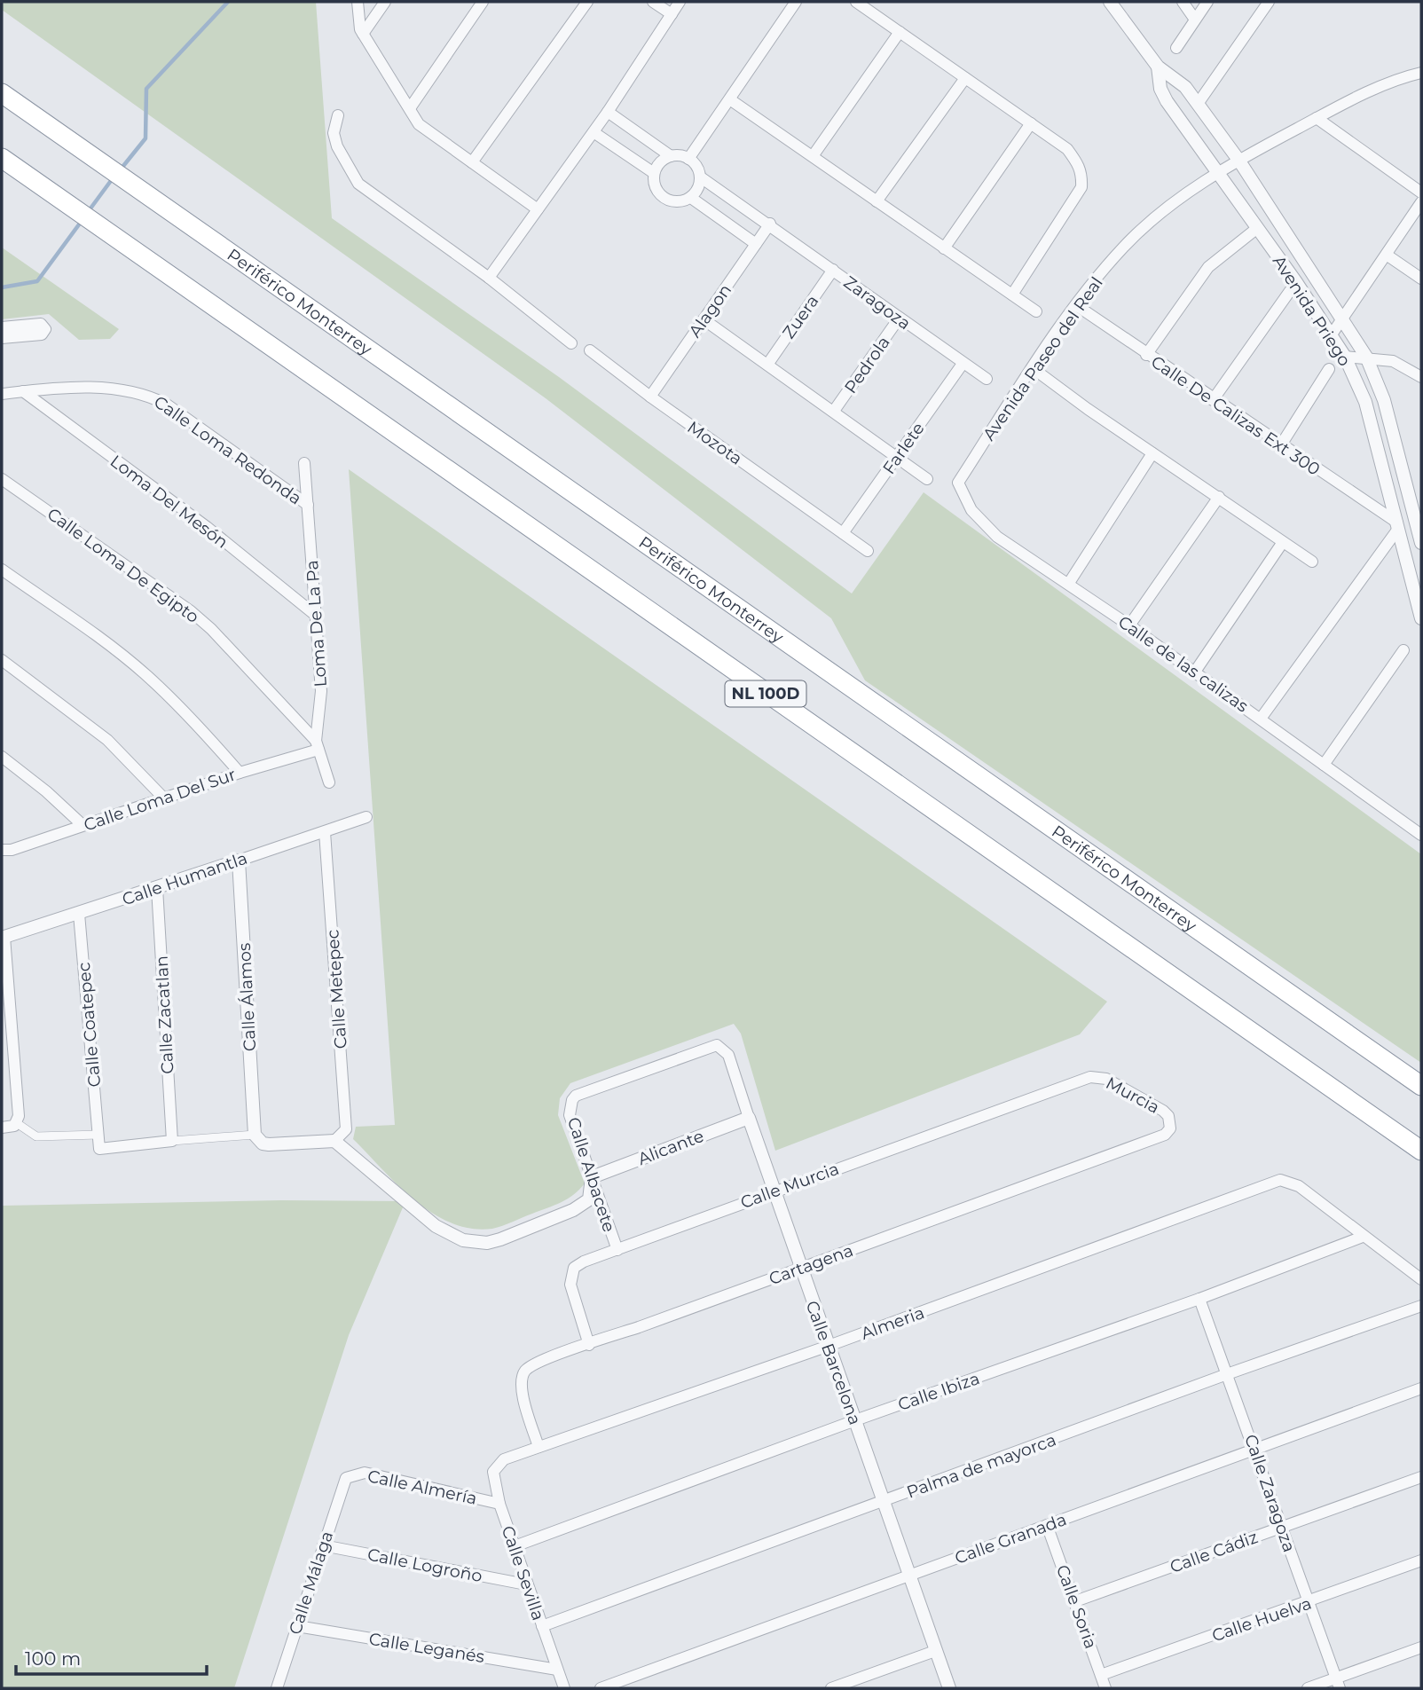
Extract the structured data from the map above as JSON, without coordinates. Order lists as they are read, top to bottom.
{
  "streets": {
    "highway": ["Periférico Monterrey", "NL 100D"],
    "street": [
      "Zaragoza",
      "Alagon",
      "Avenida Priego",
      "Zuera",
      "Avenida Paseo del Real",
      "Pedrola",
      "Calle De Calizas Ext 300",
      "Mozota",
      "Farlete",
      "Calle Loma Redonda",
      "Loma Del Mesón",
      "Calle Loma De Egipto",
      "Loma De La Pa",
      "Calle de las calizas",
      "Calle Loma Del Sur",
      "Calle Humantla",
      "Calle Metepec",
      "Calle Álamos",
      "Calle Zacatlan",
      "Calle Coatepec",
      "Murcia",
      "Alicante",
      "Calle Albacete",
      "Calle Murcia",
      "Cartagena",
      "Almeria",
      "Calle Barcelona",
      "Calle Ibiza",
      "Palma de mayorca",
      "Calle Almería",
      "Calle Zaragoza",
      "Calle Granada",
      "Calle Cádiz",
      "Calle Logroño",
      "Calle Sevilla",
      "Calle Málaga",
      "Calle Soria",
      "Calle Huelva",
      "Calle Leganés"
    ]
  },
  "crossings": [
    ["Zaragoza", "Alagon"],
    ["Zaragoza", "Zuera"],
    ["Zaragoza", "Pedrola"],
    ["Zaragoza", "Farlete"],
    ["Alagon", "Mozota"],
    ["Avenida Priego", "Avenida Paseo del Real"],
    ["Avenida Priego", "Calle De Calizas Ext 300"],
    ["Avenida Paseo del Real", "Calle De Calizas Ext 300"],
    ["Avenida Paseo del Real", "Calle de las calizas"],
    ["Mozota", "Farlete"],
    ["Calle Loma Redonda", "Loma Del Mesón"],
    ["Calle Loma Redonda", "Loma De La Pa"],
    ["Loma Del Mesón", "Loma De La Pa"],
    ["Calle Loma De Egipto", "Loma De La Pa"],
    ["Calle Loma De Egipto", "Calle Loma Del Sur"],
    ["Loma De La Pa", "Calle Loma Del Sur"],
    ["Calle Humantla", "Calle Metepec"],
    ["Calle Humantla", "Calle Álamos"],
    ["Calle Humantla", "Calle Zacatlan"],
    ["Calle Humantla", "Calle Coatepec"],
    ["Murcia", "Calle Murcia"],
    ["Murcia", "Cartagena"],
    ["Alicante", "Calle Albacete"],
    ["Alicante", "Calle Barcelona"],
    ["Calle Albacete", "Calle Murcia"],
    ["Calle Albacete", "Calle Barcelona"],
    ["Calle Murcia", "Cartagena"],
    ["Calle Murcia", "Calle Barcelona"],
    ["Cartagena", "Almeria"],
    ["Cartagena", "Calle Barcelona"],
    ["Almeria", "Calle Barcelona"],
    ["Almeria", "Calle Ibiza"],
    ["Almeria", "Calle Sevilla"],
    ["Calle Barcelona", "Calle Ibiza"],
    ["Calle Barcelona", "Palma de mayorca"],
    ["Calle Barcelona", "Calle Granada"],
    ["Calle Ibiza", "Calle Zaragoza"],
    ["Calle Ibiza", "Calle Sevilla"],
    ["Palma de mayorca", "Calle Zaragoza"],
    ["Palma de mayorca", "Calle Sevilla"],
    ["Calle Almería", "Calle Sevilla"],
    ["Calle Almería", "Calle Málaga"],
    ["Calle Zaragoza", "Calle Granada"],
    ["Calle Zaragoza", "Calle Cádiz"],
    ["Calle Zaragoza", "Calle Huelva"],
    ["Calle Granada", "Calle Soria"],
    ["Calle Cádiz", "Calle Soria"],
    ["Calle Logroño", "Calle Sevilla"],
    ["Calle Logroño", "Calle Málaga"],
    ["Calle Sevilla", "Calle Leganés"],
    ["Calle Málaga", "Calle Leganés"],
    ["Calle Soria", "Calle Huelva"]
  ],
  "scale_bar": "100 m"
}
